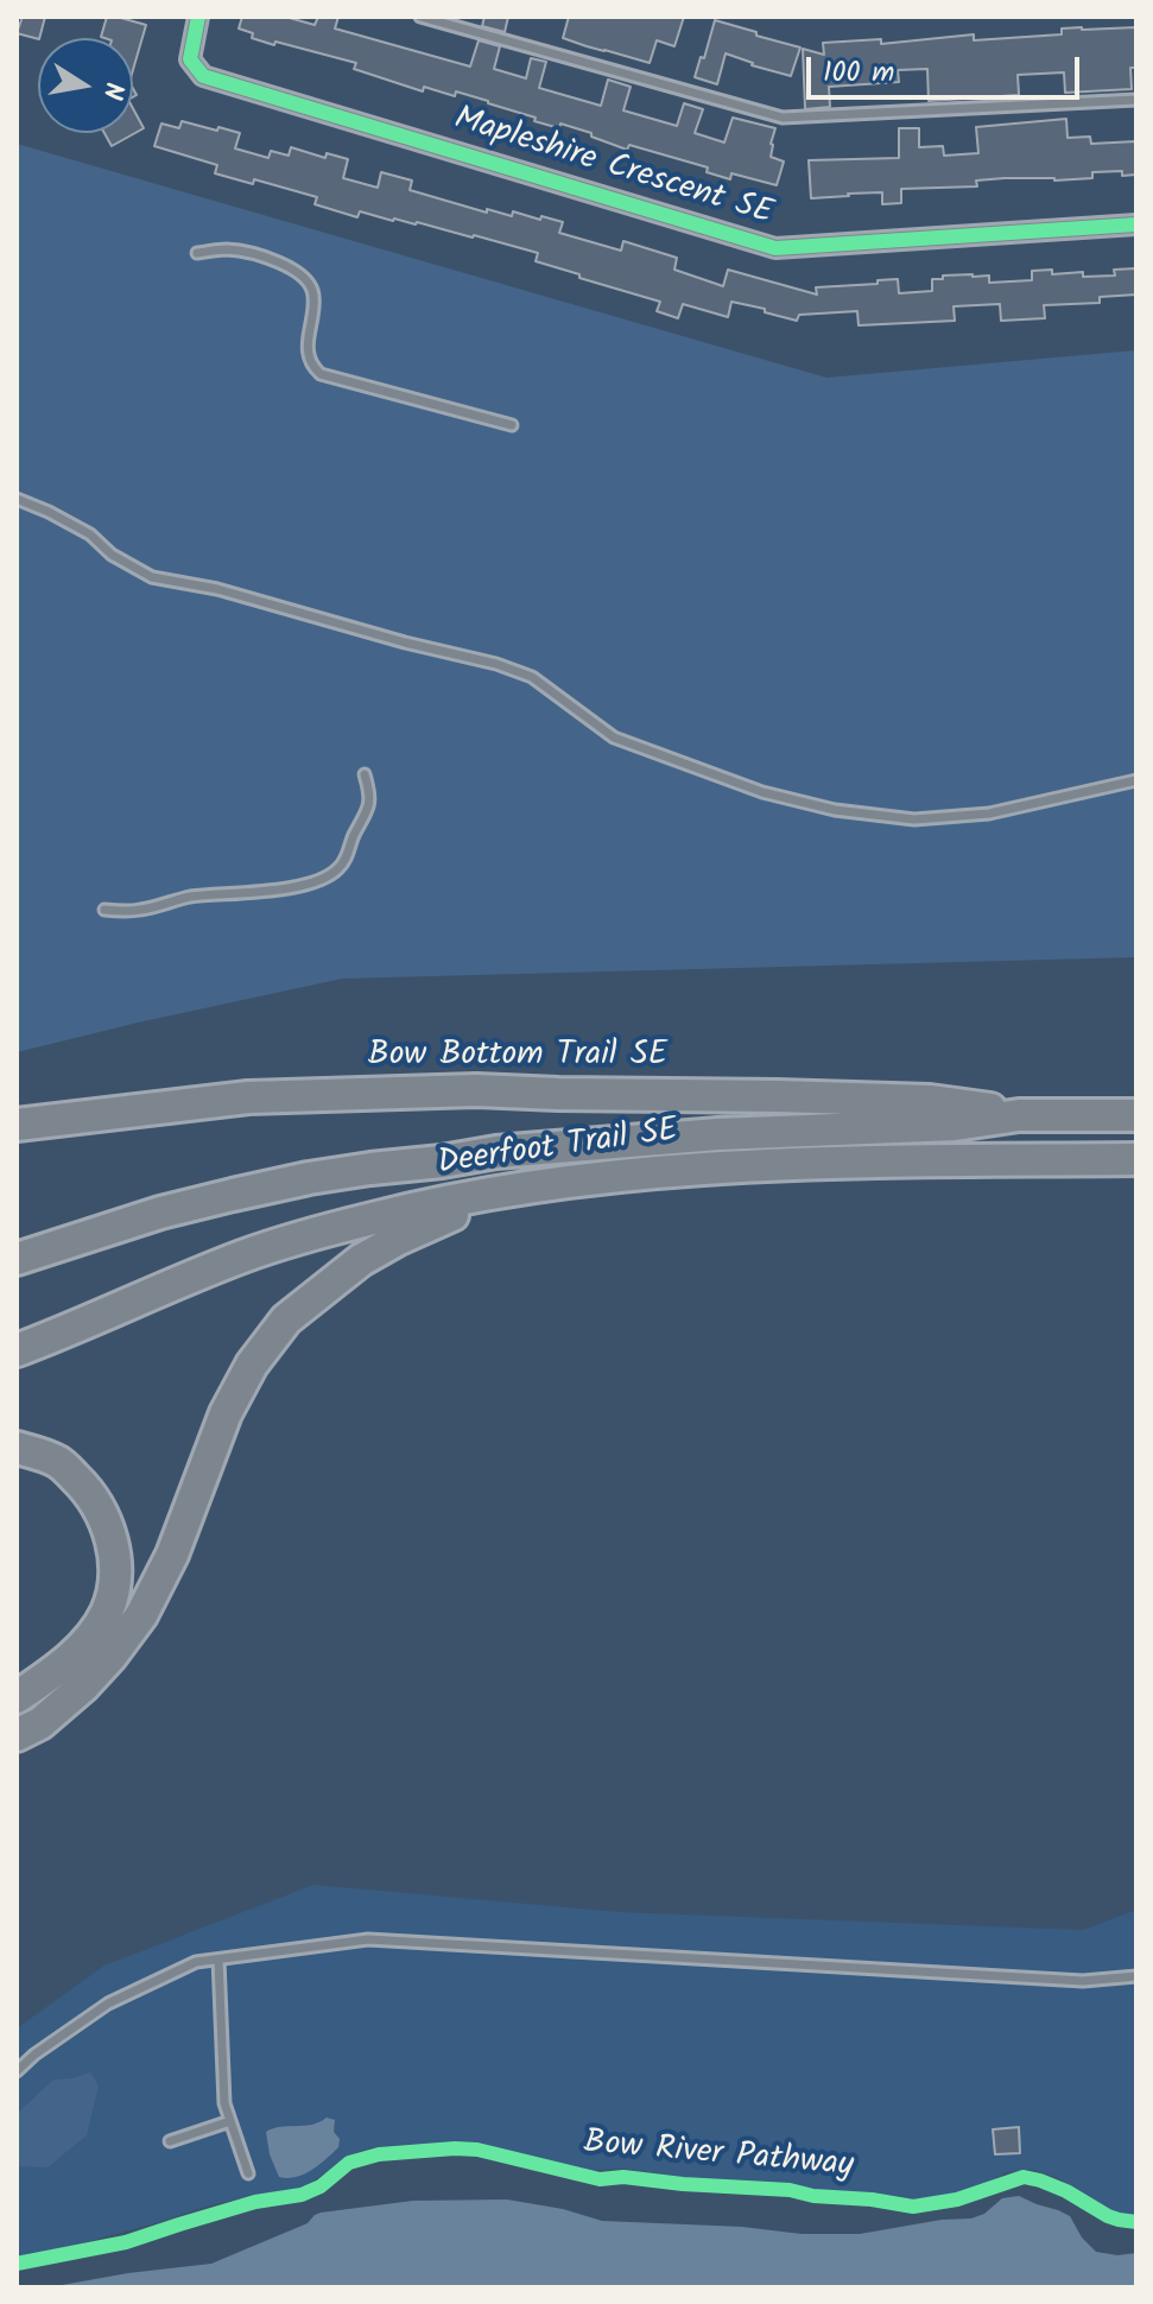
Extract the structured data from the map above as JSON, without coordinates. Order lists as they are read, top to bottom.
{
  "streets": {
    "highway": ["Bow Bottom Trail SE", "Deerfoot Trail SE"],
    "street": ["Mapleshire Crescent SE"],
    "cycle path": ["Bow River Pathway"]
  },
  "crossings": [
    ["Bow Bottom Trail SE", "Deerfoot Trail SE"]
  ],
  "scale_bar": "100 m",
  "north": "right"
}
